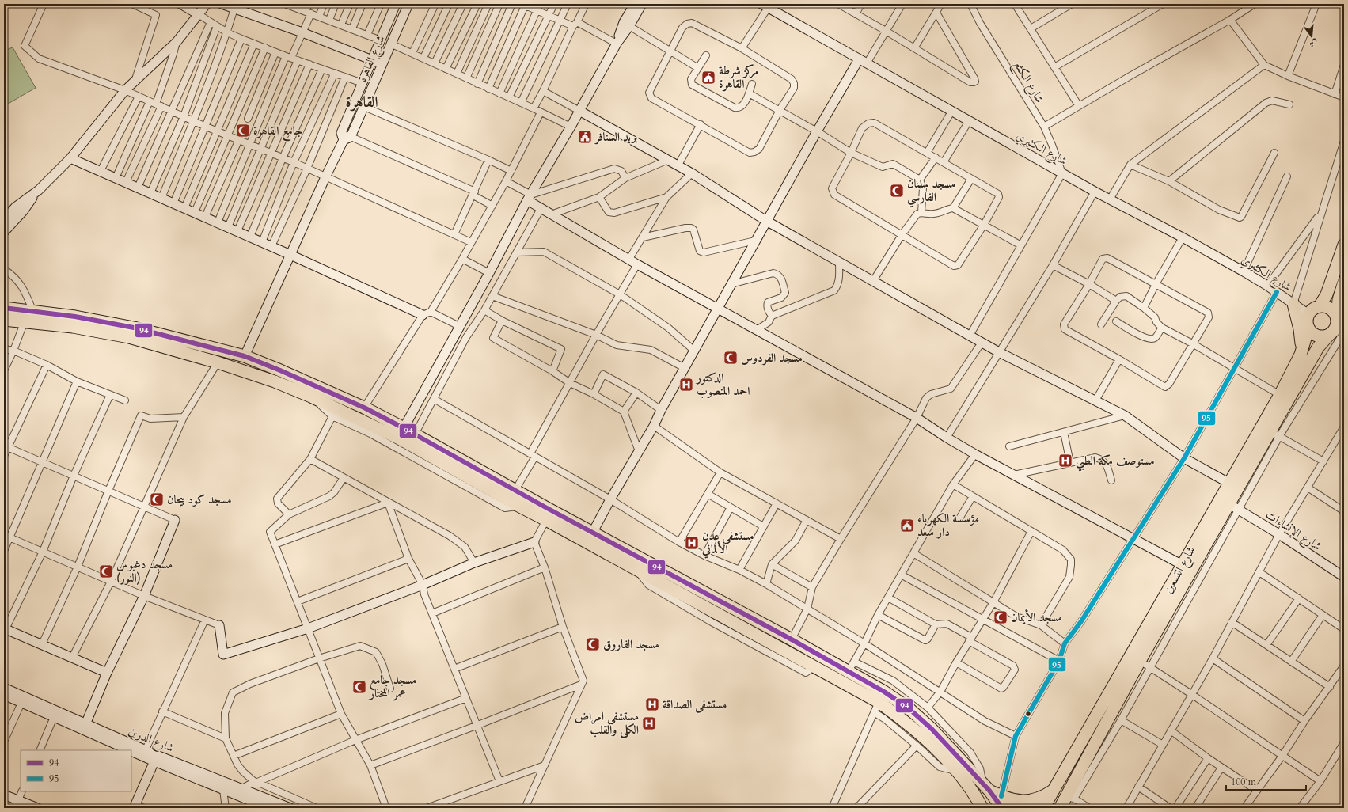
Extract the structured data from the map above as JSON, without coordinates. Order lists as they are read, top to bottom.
{
  "streets": {
    "highway": ["شارع التسعين"],
    "street": [
      "شارع القاهرة",
      "شارع الكثع",
      "شارع الكثيري",
      "شارع الإنشاءات",
      "شارع الدرين"
    ]
  },
  "crossings": [
    ["شارع الكثع", "شارع الكثيري"],
    ["شارع الكثيري", "شارع التسعين"],
    ["شارع الإنشاءات", "شارع التسعين"]
  ],
  "districts": ["القاهرة"],
  "places": {
    "public building": ["مركز شرطة القاهرة", "بريد السنافر", "مؤسسة الكهرباء دار سعد"],
    "mosque": [
      "جامع القاهرة",
      "مسجد سلمان الفارسي",
      "مسجد الفردوس",
      "مسجد كود بيحان",
      "مسجد دغبوس (النور)",
      "مسجد الأيمان",
      "مسجد الفاروق",
      "مسجد جامع عمر المختار"
    ],
    "hospital": [
      "الدكتور احمد المنصوب",
      "مستوصف مكة الطبي",
      "مستشفى عدن الألماني",
      "مستشفى الصداقة",
      "مستشفى امراض الكلى والقلب"
    ]
  },
  "lines": ["transit line 95", "transit line 94"],
  "legend": ["94", "95"],
  "scale_bar": "100 m",
  "north": "bottom"
}
